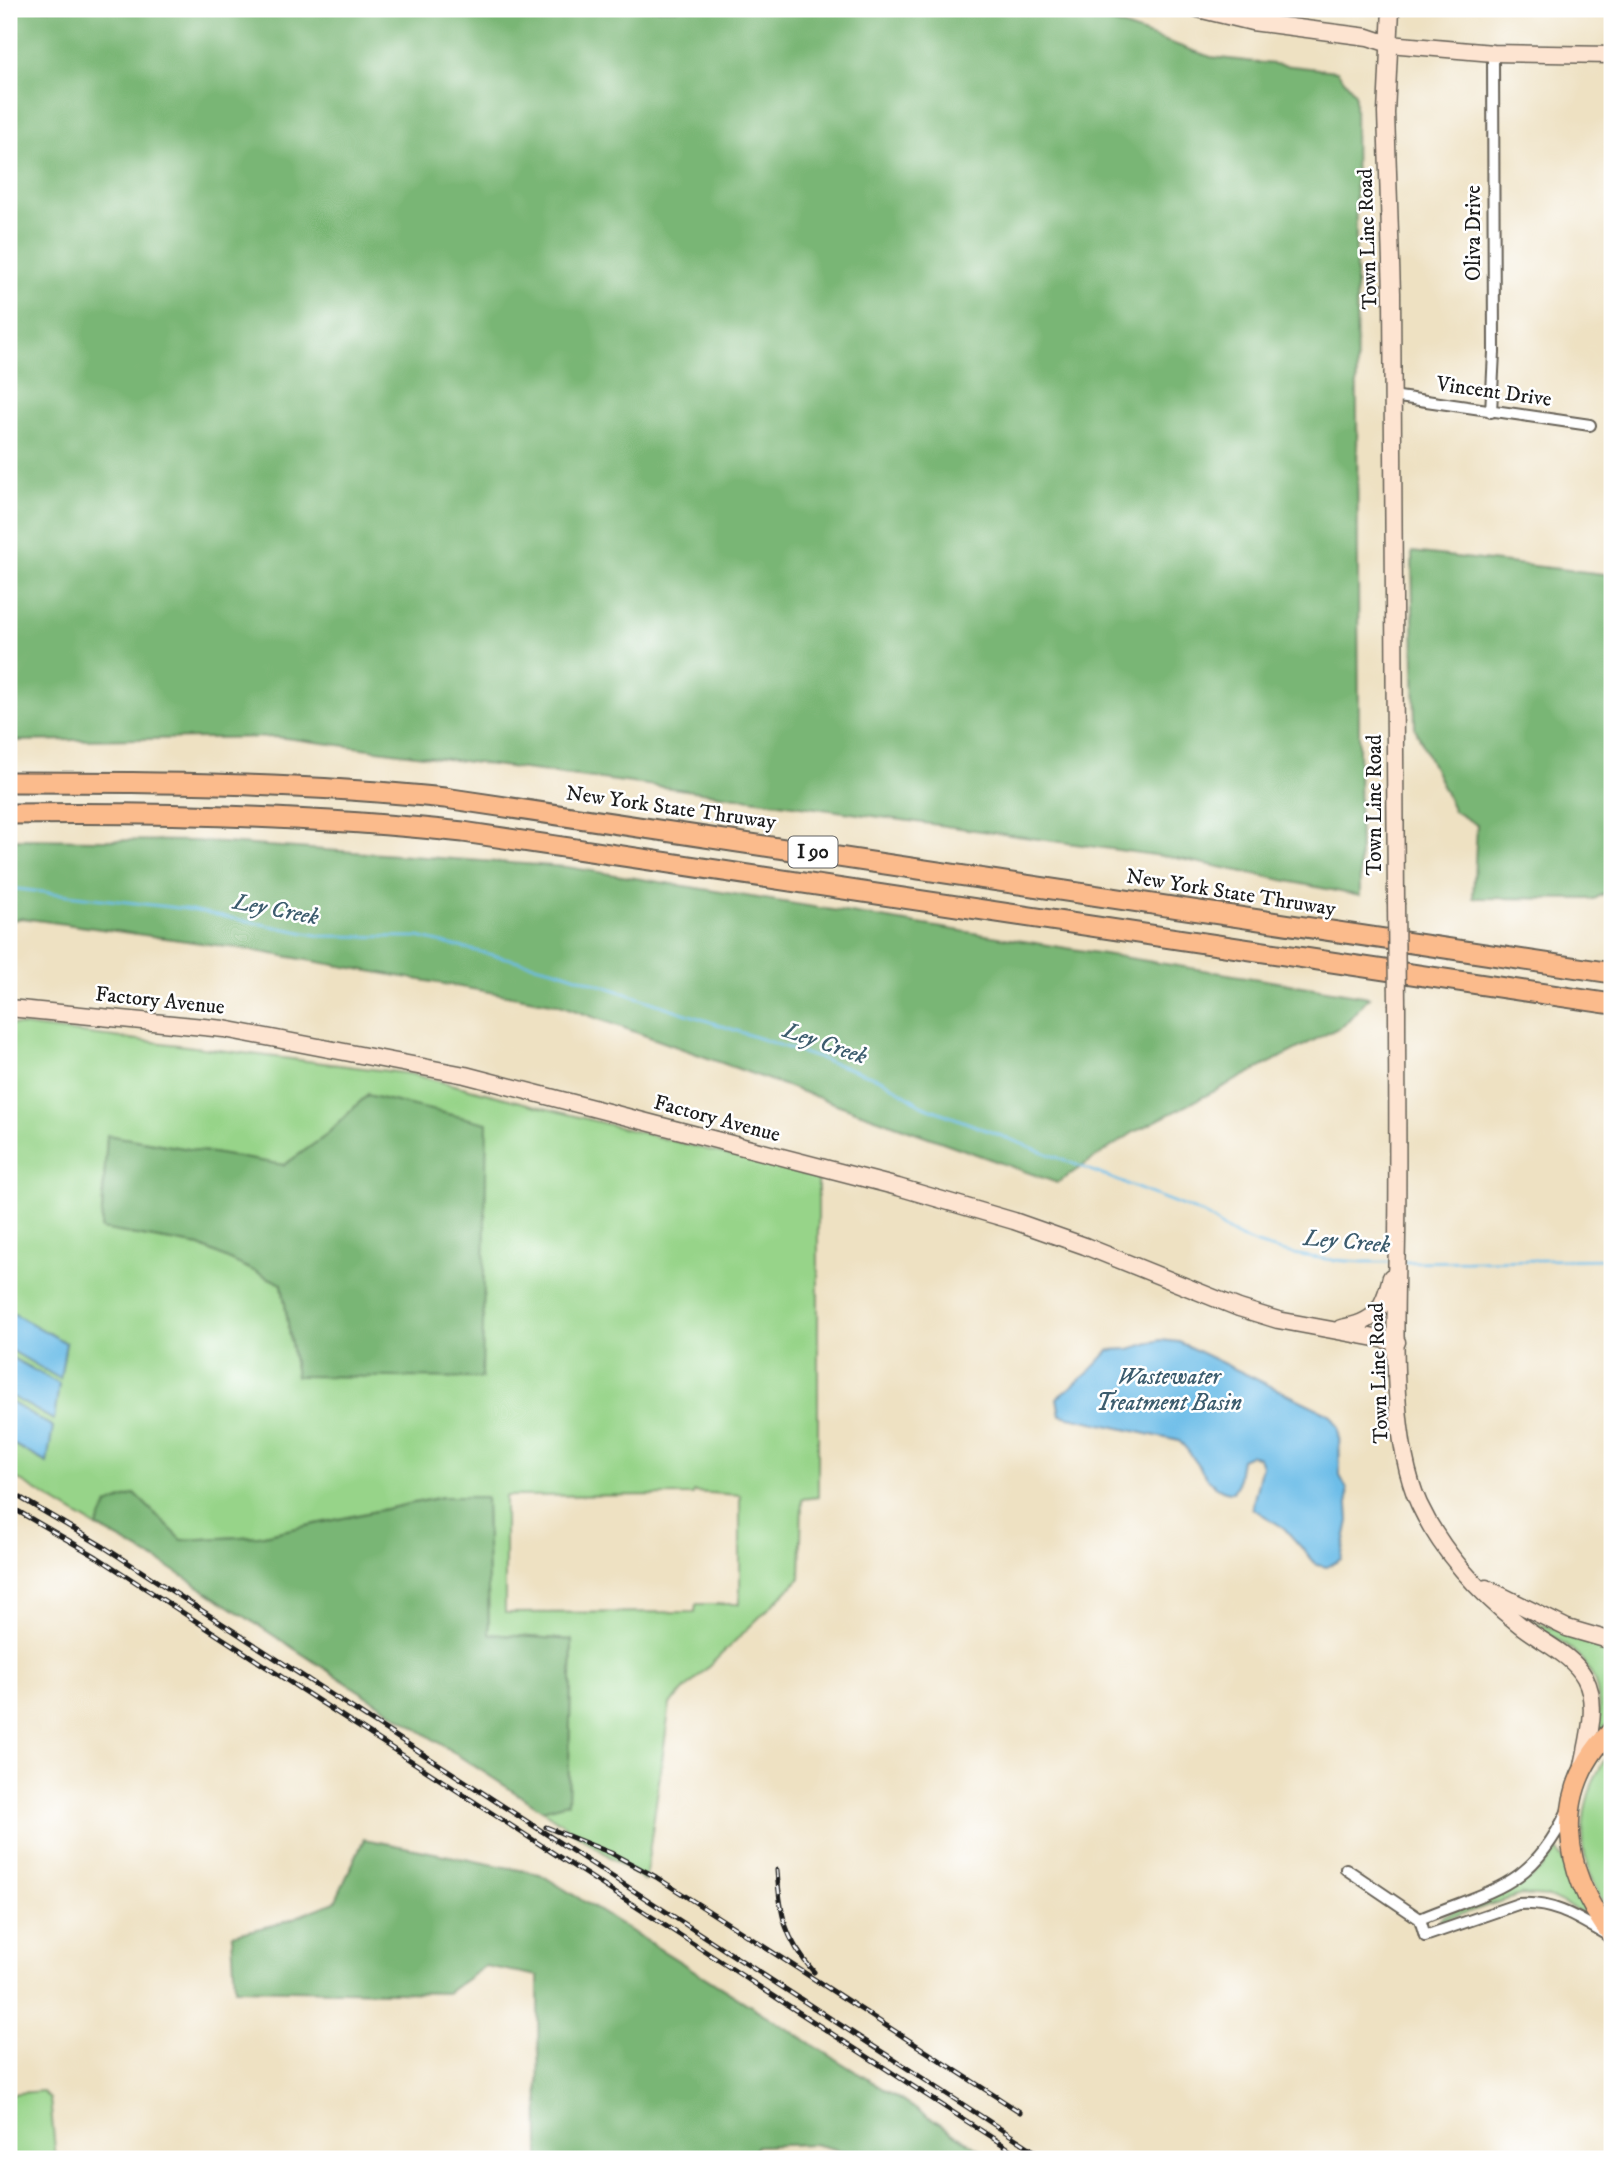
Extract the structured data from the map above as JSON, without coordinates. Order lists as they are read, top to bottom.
{
  "streets": {
    "highway": ["New York State Thruway", "I 90"],
    "street": [
      "Oliva Drive",
      "Town Line Road",
      "Vincent Drive",
      "Factory Avenue"
    ]
  },
  "crossings": [
    ["Oliva Drive", "Vincent Drive"],
    ["Town Line Road", "Vincent Drive"],
    ["Town Line Road", "Factory Avenue"]
  ],
  "water": ["Ley Creek", "Wastewater Treatment Basin"]
}
